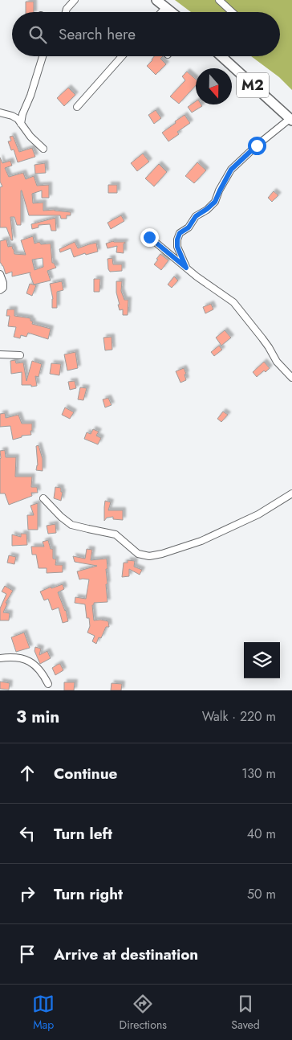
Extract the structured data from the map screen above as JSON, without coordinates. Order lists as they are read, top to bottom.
{
  "streets": {
    "highway": ["M2"]
  },
  "north": "bottom",
  "page": {
    "search": "Search here",
    "heading": ["3 min", "Walk · 220 m"],
    "list": [
      ["Continue", "130 m"],
      ["Turn left", "40 m"],
      ["Turn right", "50 m"],
      "Arrive at destination"
    ],
    "nav": ["Map", "Directions", "Saved"]
  }
}
